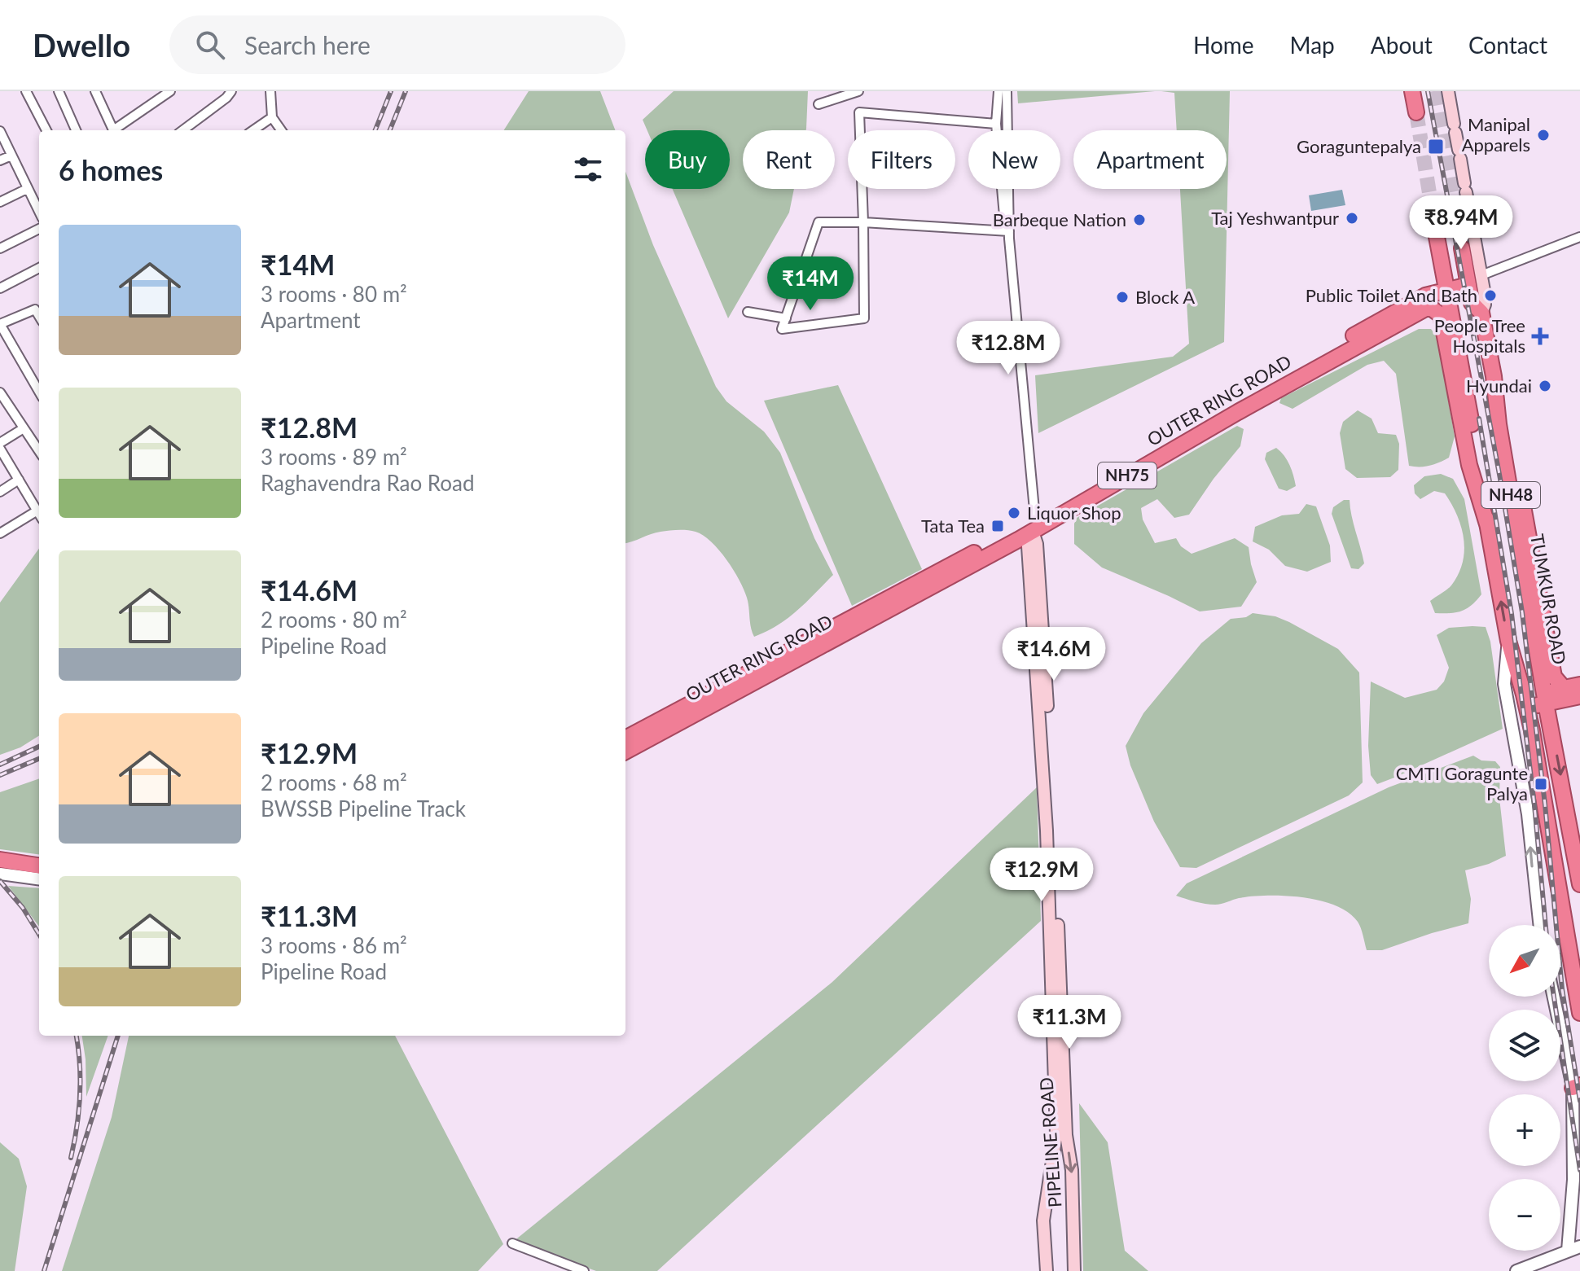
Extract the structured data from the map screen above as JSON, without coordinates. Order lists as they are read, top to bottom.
{
  "streets": {
    "highway": [
      "OUTER RING ROAD",
      "NH75",
      "NH48",
      "TUMKUR ROAD"
    ],
    "main road": ["PIPELINE ROAD"]
  },
  "crossings": [
    ["OUTER RING ROAD", "NH48"],
    ["OUTER RING ROAD", "TUMKUR ROAD"],
    ["OUTER RING ROAD", "PIPELINE ROAD"]
  ],
  "places": {
    "other": [
      "Manipal Apparels",
      "Taj Yeshwantpur",
      "Barbeque Nation",
      "Public Toilet And Bath",
      "Block A",
      "Hyundai",
      "Liquor Shop"
    ],
    "transit": ["Goraguntepalya", "Tata Tea", "CMTI Goragunte Palya"],
    "health": ["People Tree Hospitals"]
  },
  "north": "bottom left",
  "page": {
    "header": "Dwello",
    "search": "Search here",
    "nav": [
      "Home",
      "Map",
      "About",
      "Contact"
    ],
    "chip": [
      "Buy",
      "Rent",
      "Filters",
      "New",
      "Apartment"
    ],
    "heading": "6 homes",
    "price": [
      "₹8.94M",
      "₹14M",
      "₹12.8M",
      "₹14.6M",
      "₹12.9M",
      "₹11.3M"
    ],
    "list": [
      {
        "name": "₹14M",
        "note": "3 rooms · 80 m² · Apartment"
      },
      {
        "name": "₹12.8M",
        "note": "3 rooms · 89 m² · Raghavendra Rao Road"
      },
      {
        "name": "₹14.6M",
        "note": "2 rooms · 80 m² · Pipeline Road"
      },
      {
        "name": "₹12.9M",
        "note": "2 rooms · 68 m² · BWSSB Pipeline Track"
      },
      {
        "name": "₹11.3M",
        "note": "3 rooms · 86 m² · Pipeline Road"
      }
    ],
    "map_buttons": ["+", "−"]
  }
}
